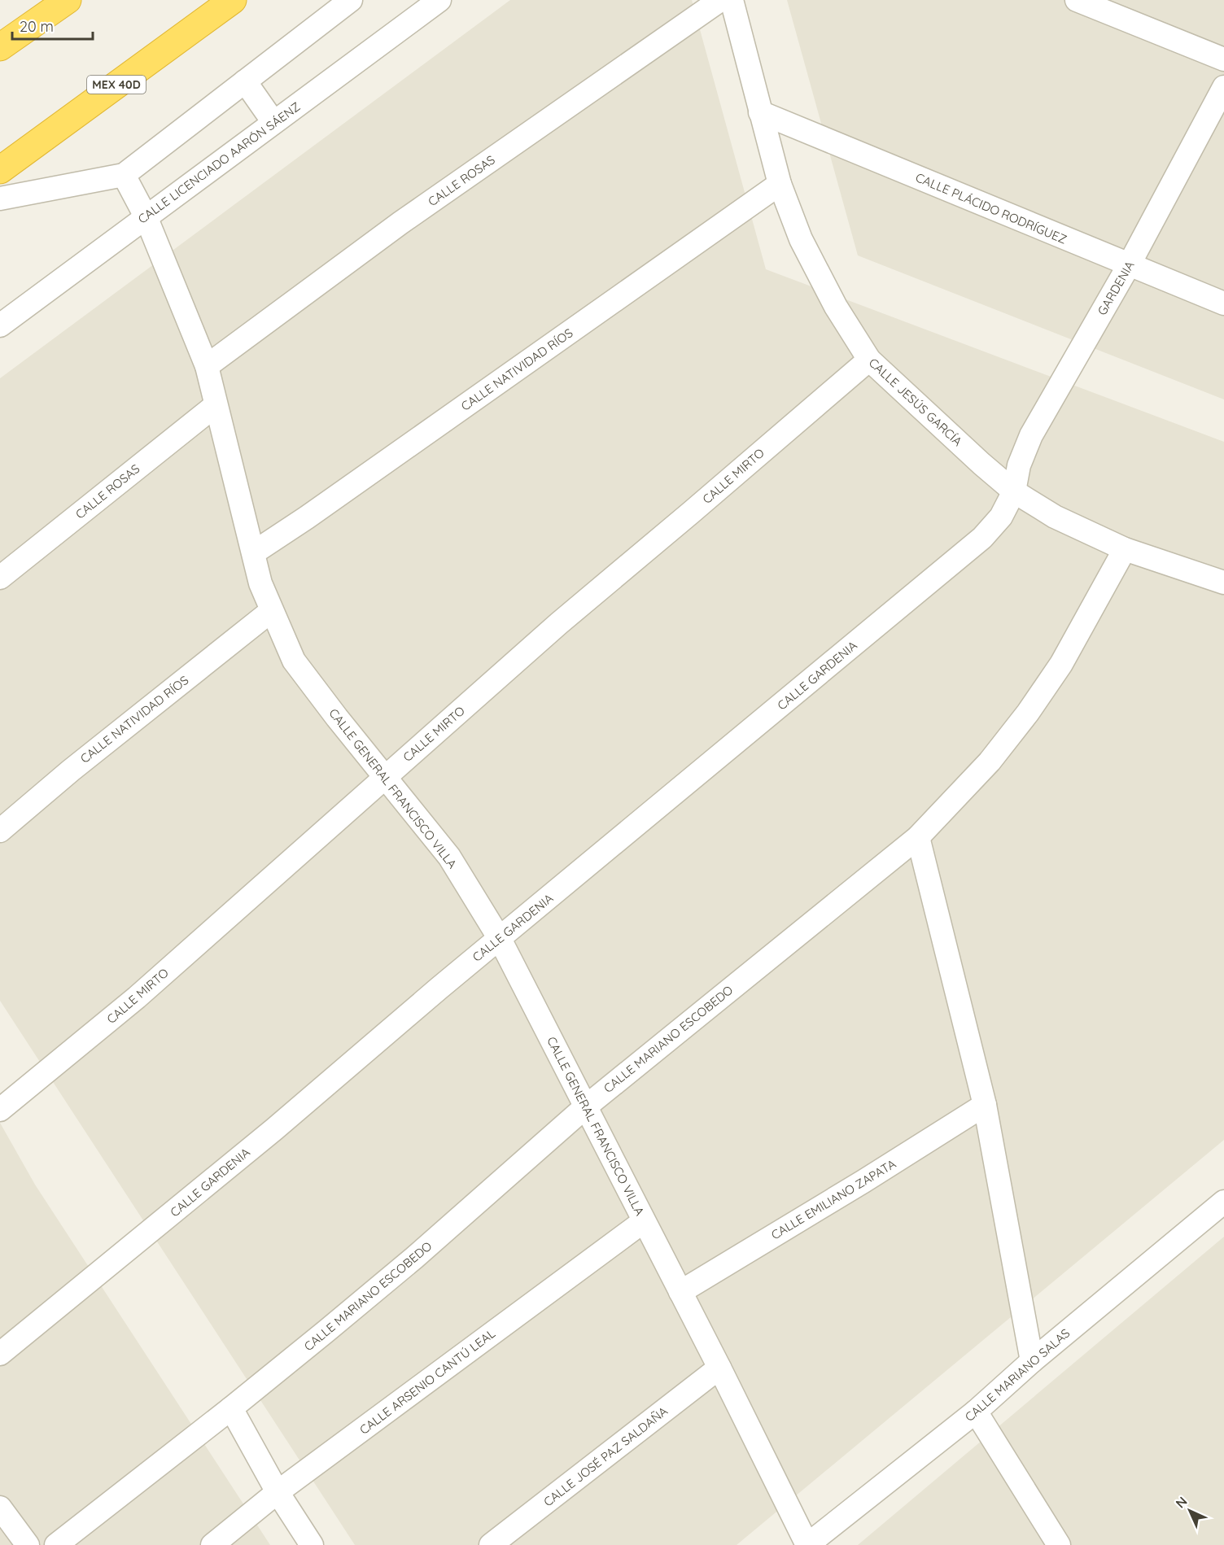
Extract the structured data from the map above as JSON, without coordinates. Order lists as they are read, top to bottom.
{
  "streets": {
    "highway": ["MEX 40D"],
    "street": [
      "CALLE LICENCIADO AARÓN SÁENZ",
      "CALLE ROSAS",
      "CALLE PLÁCIDO RODRÍGUEZ",
      "GARDENIA",
      "CALLE NATIVIDAD RÍOS",
      "CALLE JESÚS GARCÍA",
      "CALLE MIRTO",
      "CALLE GARDENIA",
      "CALLE GENERAL FRANCISCO VILLA",
      "CALLE MARIANO ESCOBEDO",
      "CALLE EMILIANO ZAPATA",
      "CALLE MARIANO SALAS",
      "CALLE ARSENIO CANTÚ LEAL",
      "CALLE JOSÉ PAZ SALDAÑA"
    ]
  },
  "crossings": [
    ["CALLE LICENCIADO AARÓN SÁENZ", "CALLE GENERAL FRANCISCO VILLA"],
    ["CALLE ROSAS", "CALLE GENERAL FRANCISCO VILLA"],
    ["CALLE PLÁCIDO RODRÍGUEZ", "GARDENIA"],
    ["CALLE PLÁCIDO RODRÍGUEZ", "CALLE JESÚS GARCÍA"],
    ["GARDENIA", "CALLE JESÚS GARCÍA"],
    ["GARDENIA", "CALLE GARDENIA"],
    ["CALLE NATIVIDAD RÍOS", "CALLE JESÚS GARCÍA"],
    ["CALLE NATIVIDAD RÍOS", "CALLE GENERAL FRANCISCO VILLA"],
    ["CALLE JESÚS GARCÍA", "CALLE MIRTO"],
    ["CALLE JESÚS GARCÍA", "CALLE GARDENIA"],
    ["CALLE JESÚS GARCÍA", "CALLE MARIANO ESCOBEDO"],
    ["CALLE MIRTO", "CALLE GENERAL FRANCISCO VILLA"],
    ["CALLE GARDENIA", "CALLE GENERAL FRANCISCO VILLA"],
    ["CALLE GENERAL FRANCISCO VILLA", "CALLE MARIANO ESCOBEDO"],
    ["CALLE GENERAL FRANCISCO VILLA", "CALLE EMILIANO ZAPATA"],
    ["CALLE GENERAL FRANCISCO VILLA", "CALLE MARIANO SALAS"],
    ["CALLE GENERAL FRANCISCO VILLA", "CALLE ARSENIO CANTÚ LEAL"],
    ["CALLE GENERAL FRANCISCO VILLA", "CALLE JOSÉ PAZ SALDAÑA"]
  ],
  "scale_bar": "20 m",
  "north": "top left"
}
